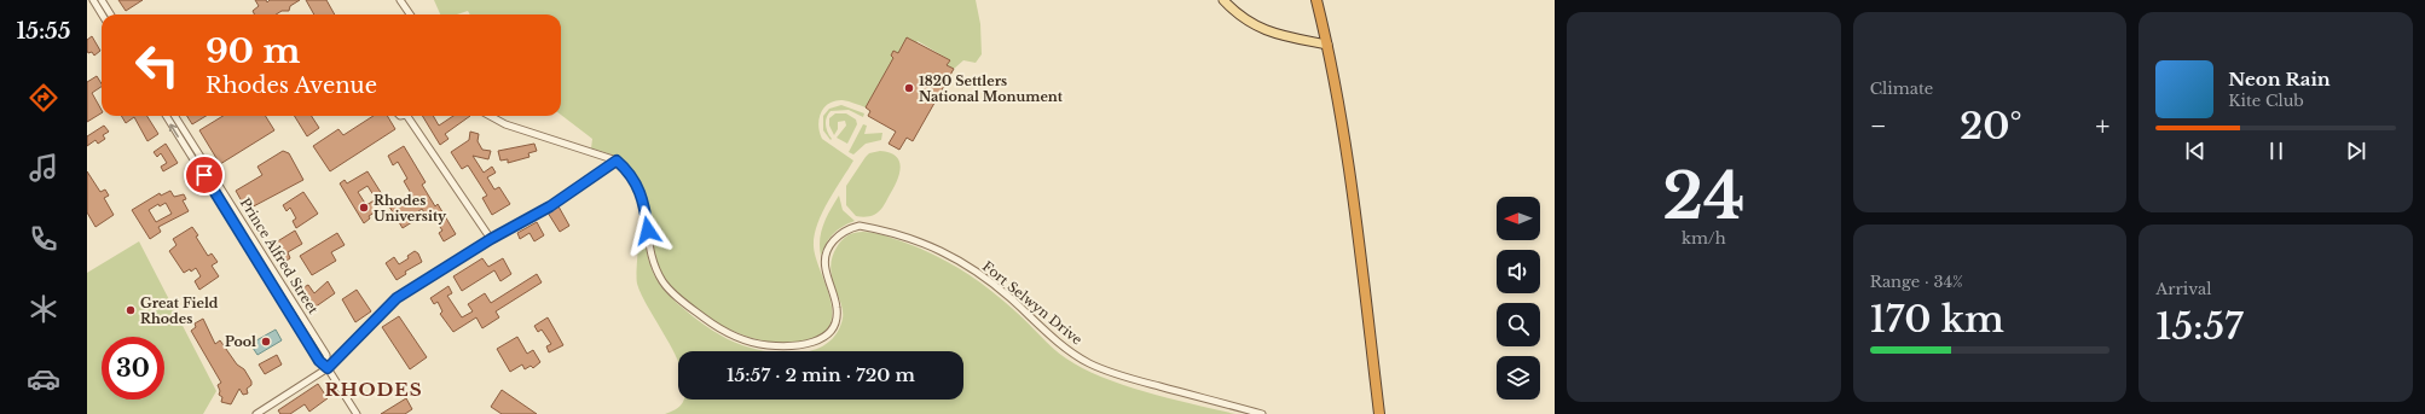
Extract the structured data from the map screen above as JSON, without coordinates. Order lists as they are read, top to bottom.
{
  "streets": {
    "street": ["Prince Alfred Street", "Fort Selwyn Drive"]
  },
  "districts": ["RHODES"],
  "places": [
    "1820 Settlers National Monument",
    "Rhodes University",
    "Great Field Rhodes",
    "Pool"
  ],
  "north": "left",
  "page": {
    "tabs": "15:55",
    "tile": [
      ["24", "km/h"],
      "Climate",
      ["Range · 34%", "170 km"],
      ["Arrival", "15:57"]
    ],
    "turn": ["90 m", "Rhodes Avenue"],
    "song": ["Neon Rain", "Kite Club"],
    "heat": ["−", "20°", "+"],
    "limit": "30",
    "trip": "15:57 · 2 min · 720 m"
  }
}
